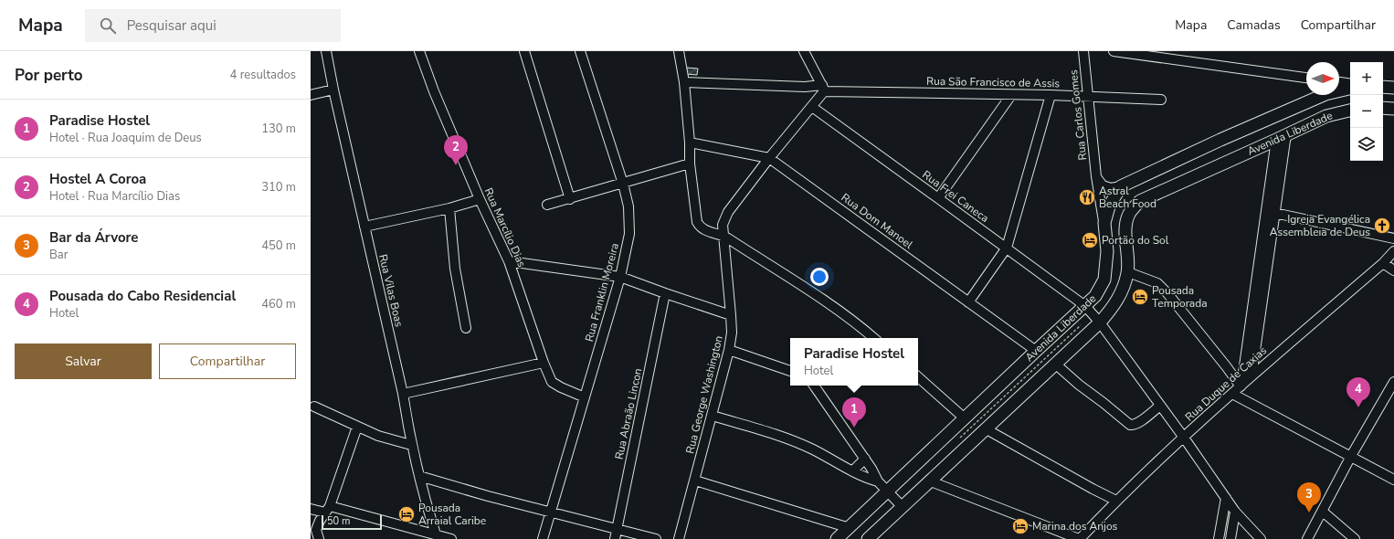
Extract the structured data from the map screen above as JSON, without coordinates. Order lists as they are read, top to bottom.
{
  "streets": {
    "main road": ["Avenida Liberdade"],
    "street": [
      "Rua São Francisco de Assis",
      "Rua Carlos Gomes",
      "Rua Frei Caneca",
      "Rua Dom Manoel",
      "Rua Marcílio Dias",
      "Rua Vilas Boas",
      "Rua Franklin Moreira",
      "Rua Duque de Caxias",
      "Rua George Washington",
      "Rua Abraão Lincon"
    ]
  },
  "crossings": [
    ["Rua São Francisco de Assis", "Rua Carlos Gomes"],
    ["Rua São Francisco de Assis", "Rua George Washington"],
    ["Rua Carlos Gomes", "Avenida Liberdade"],
    ["Avenida Liberdade", "Rua Frei Caneca"],
    ["Avenida Liberdade", "Rua Dom Manoel"],
    ["Rua Frei Caneca", "Rua Duque de Caxias"],
    ["Rua Frei Caneca", "Rua George Washington"],
    ["Rua Dom Manoel", "Rua George Washington"],
    ["Rua Marcílio Dias", "Rua Franklin Moreira"]
  ],
  "places": {
    "restaurant": ["Astral Beach Food"],
    "church": ["Igreja Evangélica Assembleia de Deus"],
    "hotel": [
      "Portão do Sol",
      "Pousada Temporada",
      "Pousada Arraial Caribe",
      "Marina dos Anjos"
    ]
  },
  "scale_bar": "50 m",
  "north": "right",
  "page": {
    "header": "Mapa",
    "search": "Pesquisar aqui",
    "nav": ["Mapa", "Camadas", "Compartilhar"],
    "heading": ["Por perto", "4 resultados"],
    "map_buttons": ["+", "−"],
    "list": [
      {
        "mark": "1",
        "name": "Paradise Hostel",
        "note": "Hotel · Rua Joaquim de Deus",
        "value": "130 m"
      },
      {
        "mark": "2",
        "name": "Hostel A Coroa",
        "note": "Hotel · Rua Marcílio Dias",
        "value": "310 m"
      },
      {
        "mark": "3",
        "name": "Bar da Árvore",
        "note": "Bar",
        "value": "450 m"
      },
      {
        "mark": "4",
        "name": "Pousada do Cabo Residencial",
        "note": "Hotel",
        "value": "460 m"
      }
    ],
    "pins": [
      "2",
      "4",
      "1",
      "3"
    ],
    "buttons": ["Salvar", "Compartilhar"],
    "popup": ["Paradise Hostel", "Hotel"],
    "scale": "50 m"
  }
}
